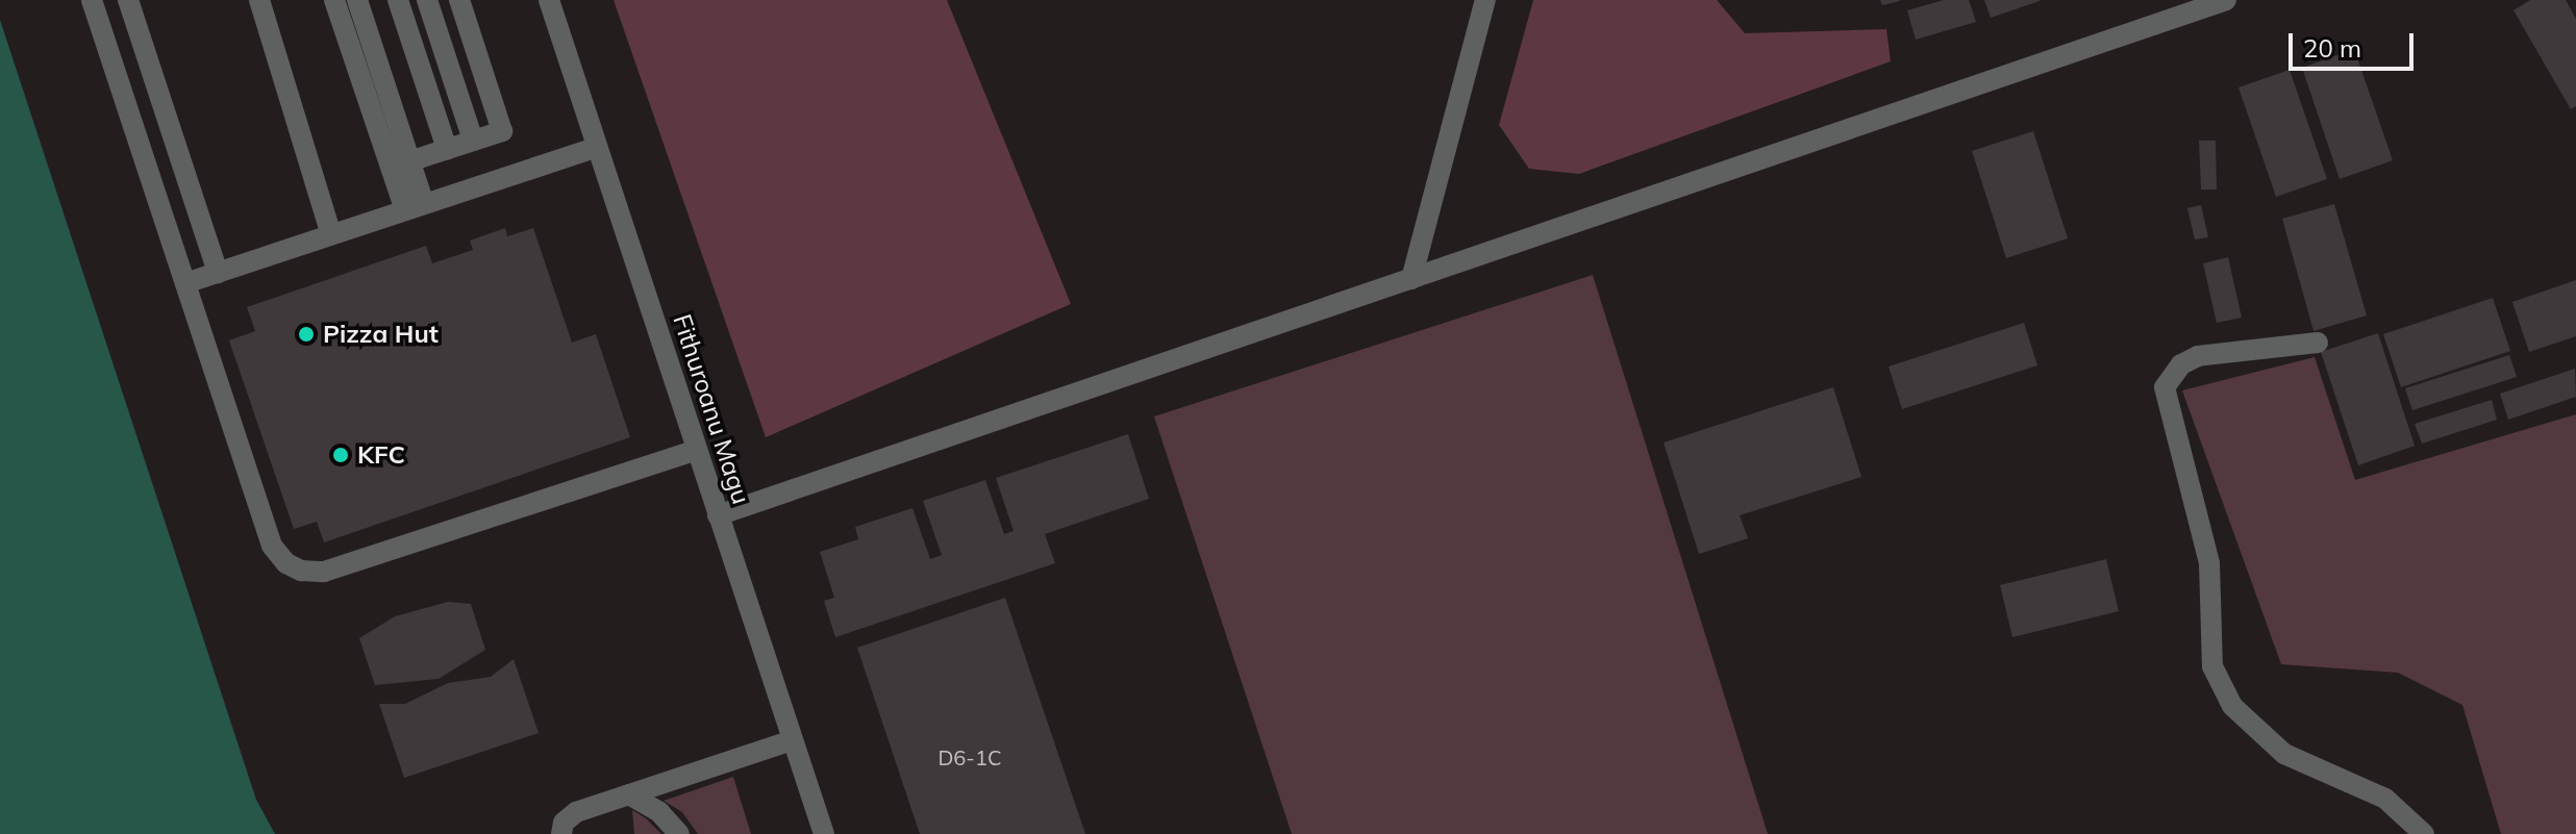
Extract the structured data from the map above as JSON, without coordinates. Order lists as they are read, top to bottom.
{
  "streets": {
    "street": ["Fithuroanu Magu"]
  },
  "places": ["Pizza Hut", "KFC"],
  "house_numbers": ["D6-1C"],
  "scale_bar": "20 m"
}
